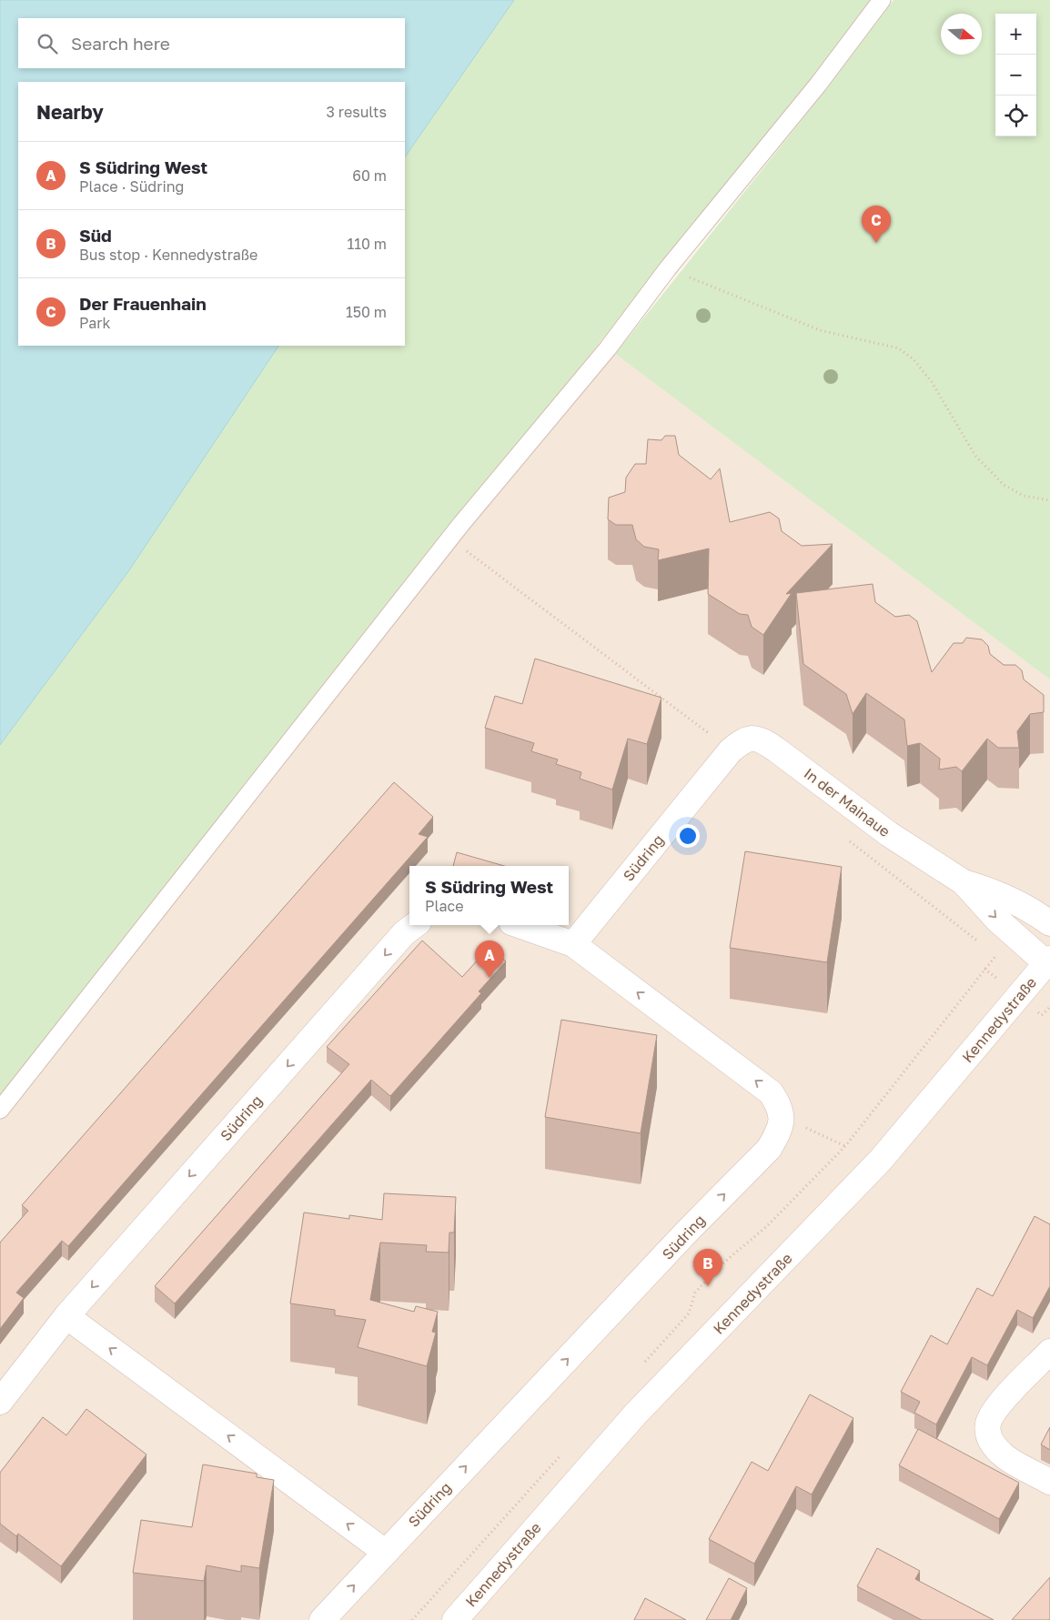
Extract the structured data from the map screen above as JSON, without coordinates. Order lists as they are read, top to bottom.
{
  "streets": {
    "street": ["In der Mainaue", "Südring", "Kennedystraße"]
  },
  "crossings": [
    ["In der Mainaue", "Südring"],
    ["In der Mainaue", "Kennedystraße"]
  ],
  "north": "right",
  "page": {
    "map_buttons": ["+", "−"],
    "search": "Search here",
    "heading": ["Nearby", "3 results"],
    "list": [
      {
        "mark": "A",
        "name": "S Südring West",
        "note": "Place · Südring",
        "value": "60 m"
      },
      {
        "mark": "B",
        "name": "Süd",
        "note": "Bus stop · Kennedystraße",
        "value": "110 m"
      },
      {
        "mark": "C",
        "name": "Der Frauenhain",
        "note": "Park",
        "value": "150 m"
      }
    ],
    "pins": ["C", "A", "B"],
    "popup": ["S Südring West", "Place"]
  }
}
